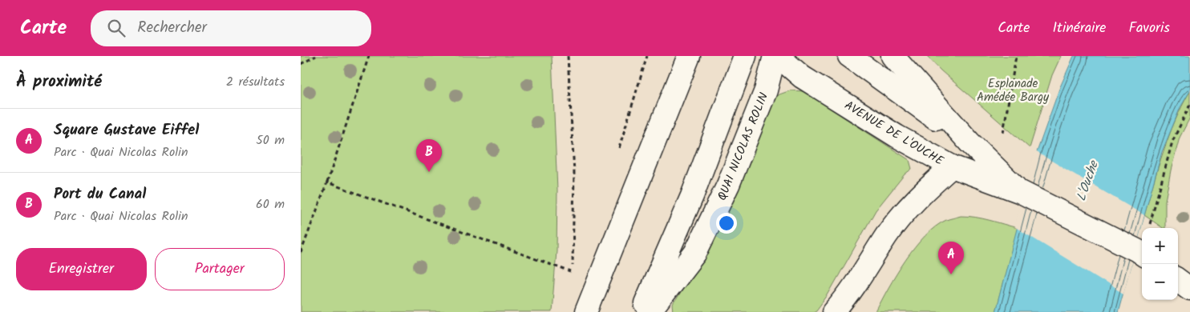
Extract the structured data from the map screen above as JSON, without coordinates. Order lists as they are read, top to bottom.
{
  "streets": {
    "street": ["AVENUE DE L'OUCHE", "QUAI NICOLAS ROLIN"]
  },
  "water": ["L'Ouche"],
  "parks": ["Esplanade Amédée Bargy"],
  "page": {
    "header": "Carte",
    "search": "Rechercher",
    "nav": ["Carte", "Itinéraire", "Favoris"],
    "heading": ["À proximité", "2 résultats"],
    "list": [
      {
        "mark": "A",
        "name": "Square Gustave Eiffel",
        "note": "Parc · Quai Nicolas Rolin",
        "value": "50 m"
      },
      {
        "mark": "B",
        "name": "Port du Canal",
        "note": "Parc · Quai Nicolas Rolin",
        "value": "60 m"
      }
    ],
    "pins": ["B", "A"],
    "map_buttons": ["+", "−"],
    "buttons": ["Enregistrer", "Partager"]
  }
}
